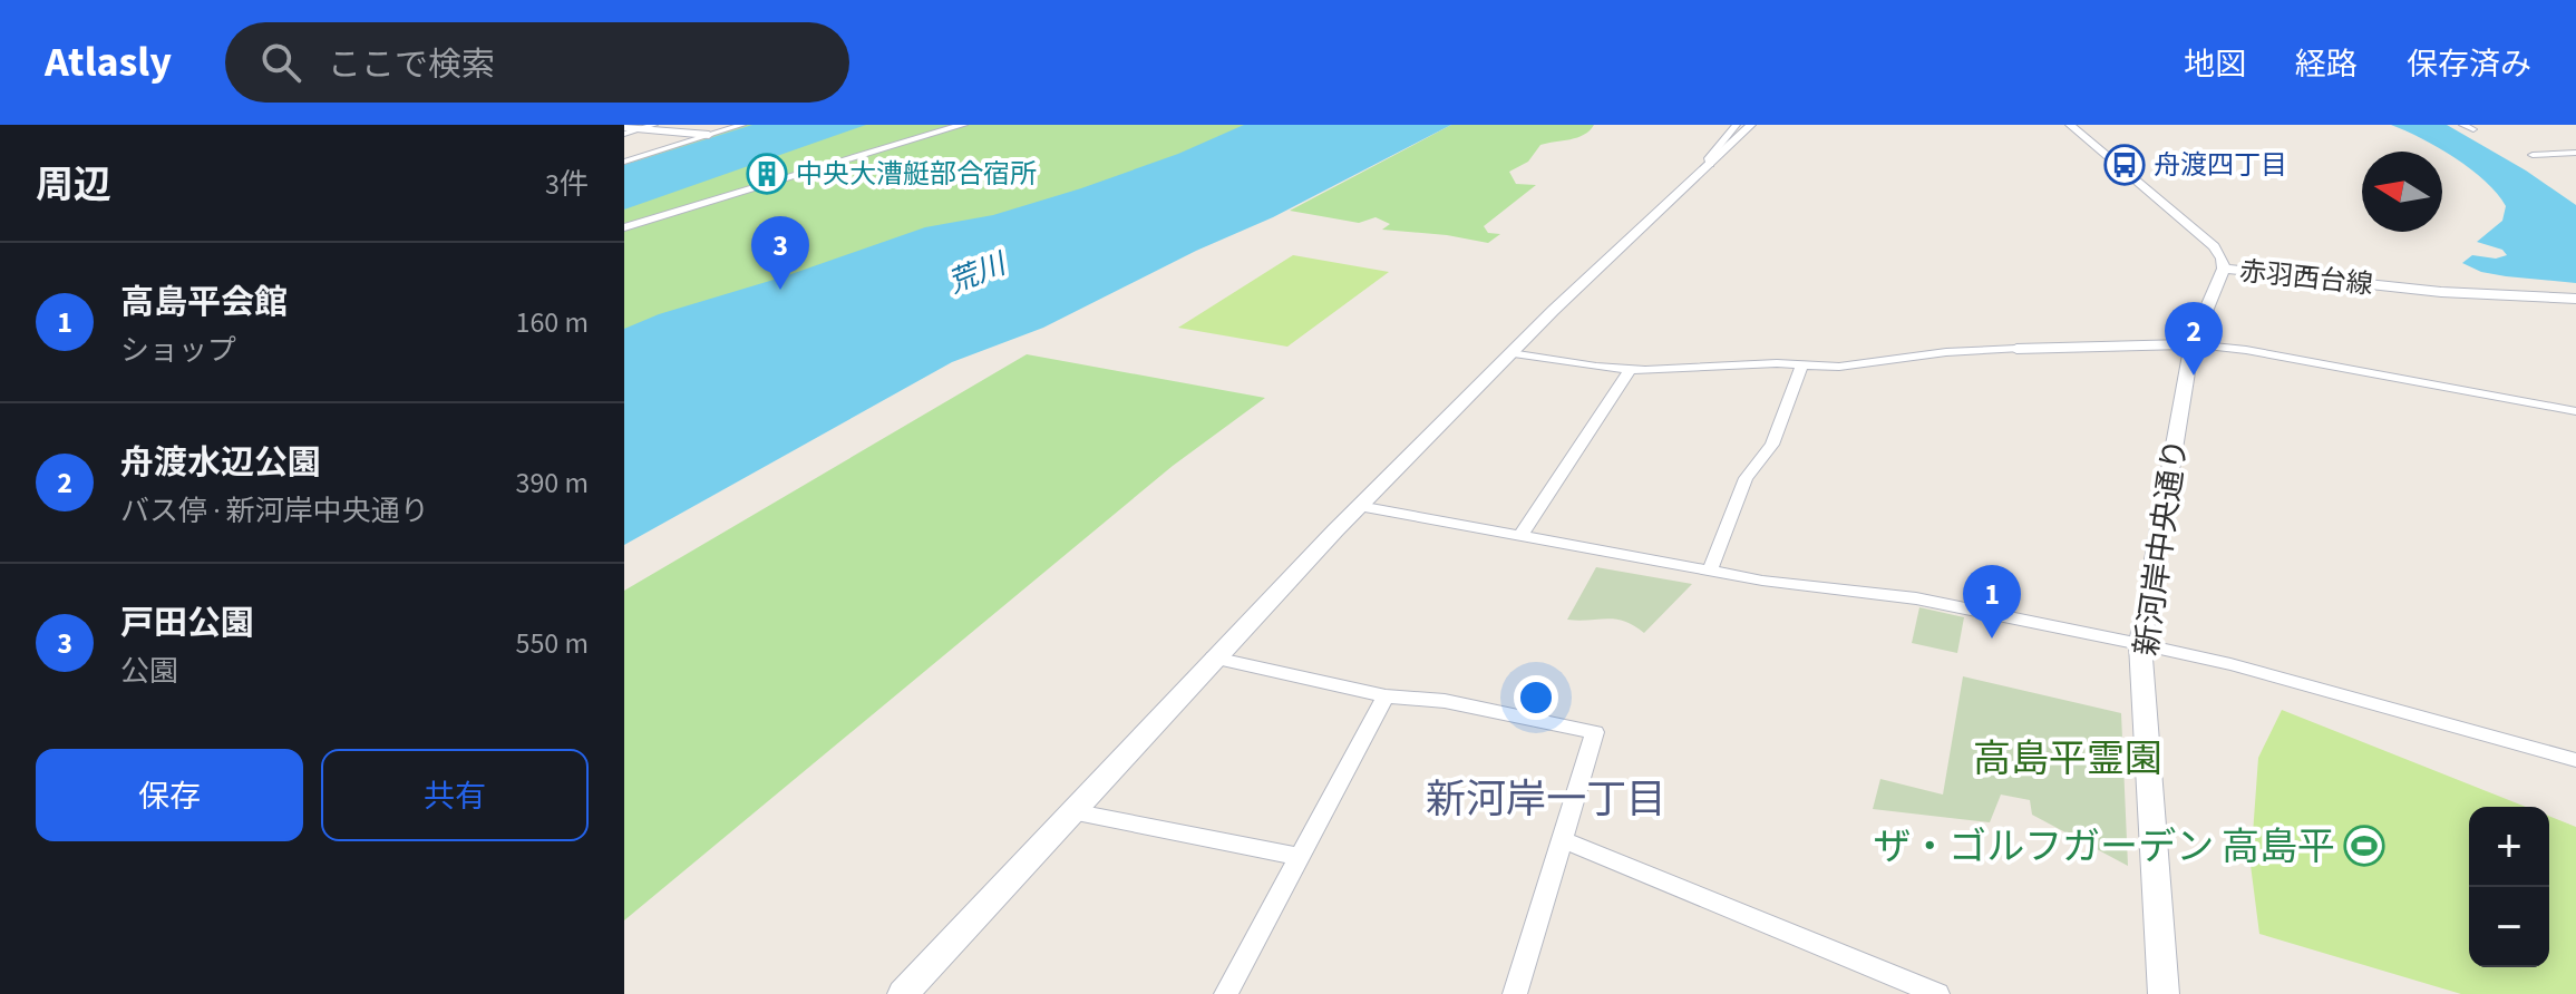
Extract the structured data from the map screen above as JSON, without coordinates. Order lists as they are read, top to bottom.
{
  "streets": {
    "street": ["赤羽西台線", "新河岸中央通り"]
  },
  "crossings": [
    ["赤羽西台線", "新河岸中央通り"]
  ],
  "districts": ["新河岸一丁目"],
  "water": ["荒川"],
  "parks": ["高島平霊園"],
  "places": {
    "bus stop": ["舟渡四丁目"],
    "building": ["中央大漕艇部合宿所"],
    "sports": ["ザ・ゴルフガーデン 高島平"]
  },
  "north": "left",
  "page": {
    "header": "Atlasly",
    "search": "ここで検索",
    "nav": ["地図", "経路", "保存済み"],
    "heading": ["周辺", "3件"],
    "pins": ["3", "2", "1"],
    "list": [
      {
        "mark": "1",
        "name": "高島平会館",
        "note": "ショップ",
        "value": "160 m"
      },
      {
        "mark": "2",
        "name": "舟渡水辺公園",
        "note": "バス停 · 新河岸中央通り",
        "value": "390 m"
      },
      {
        "mark": "3",
        "name": "戸田公園",
        "note": "公園",
        "value": "550 m"
      }
    ],
    "buttons": ["保存", "共有"],
    "map_buttons": ["+", "−"]
  }
}
